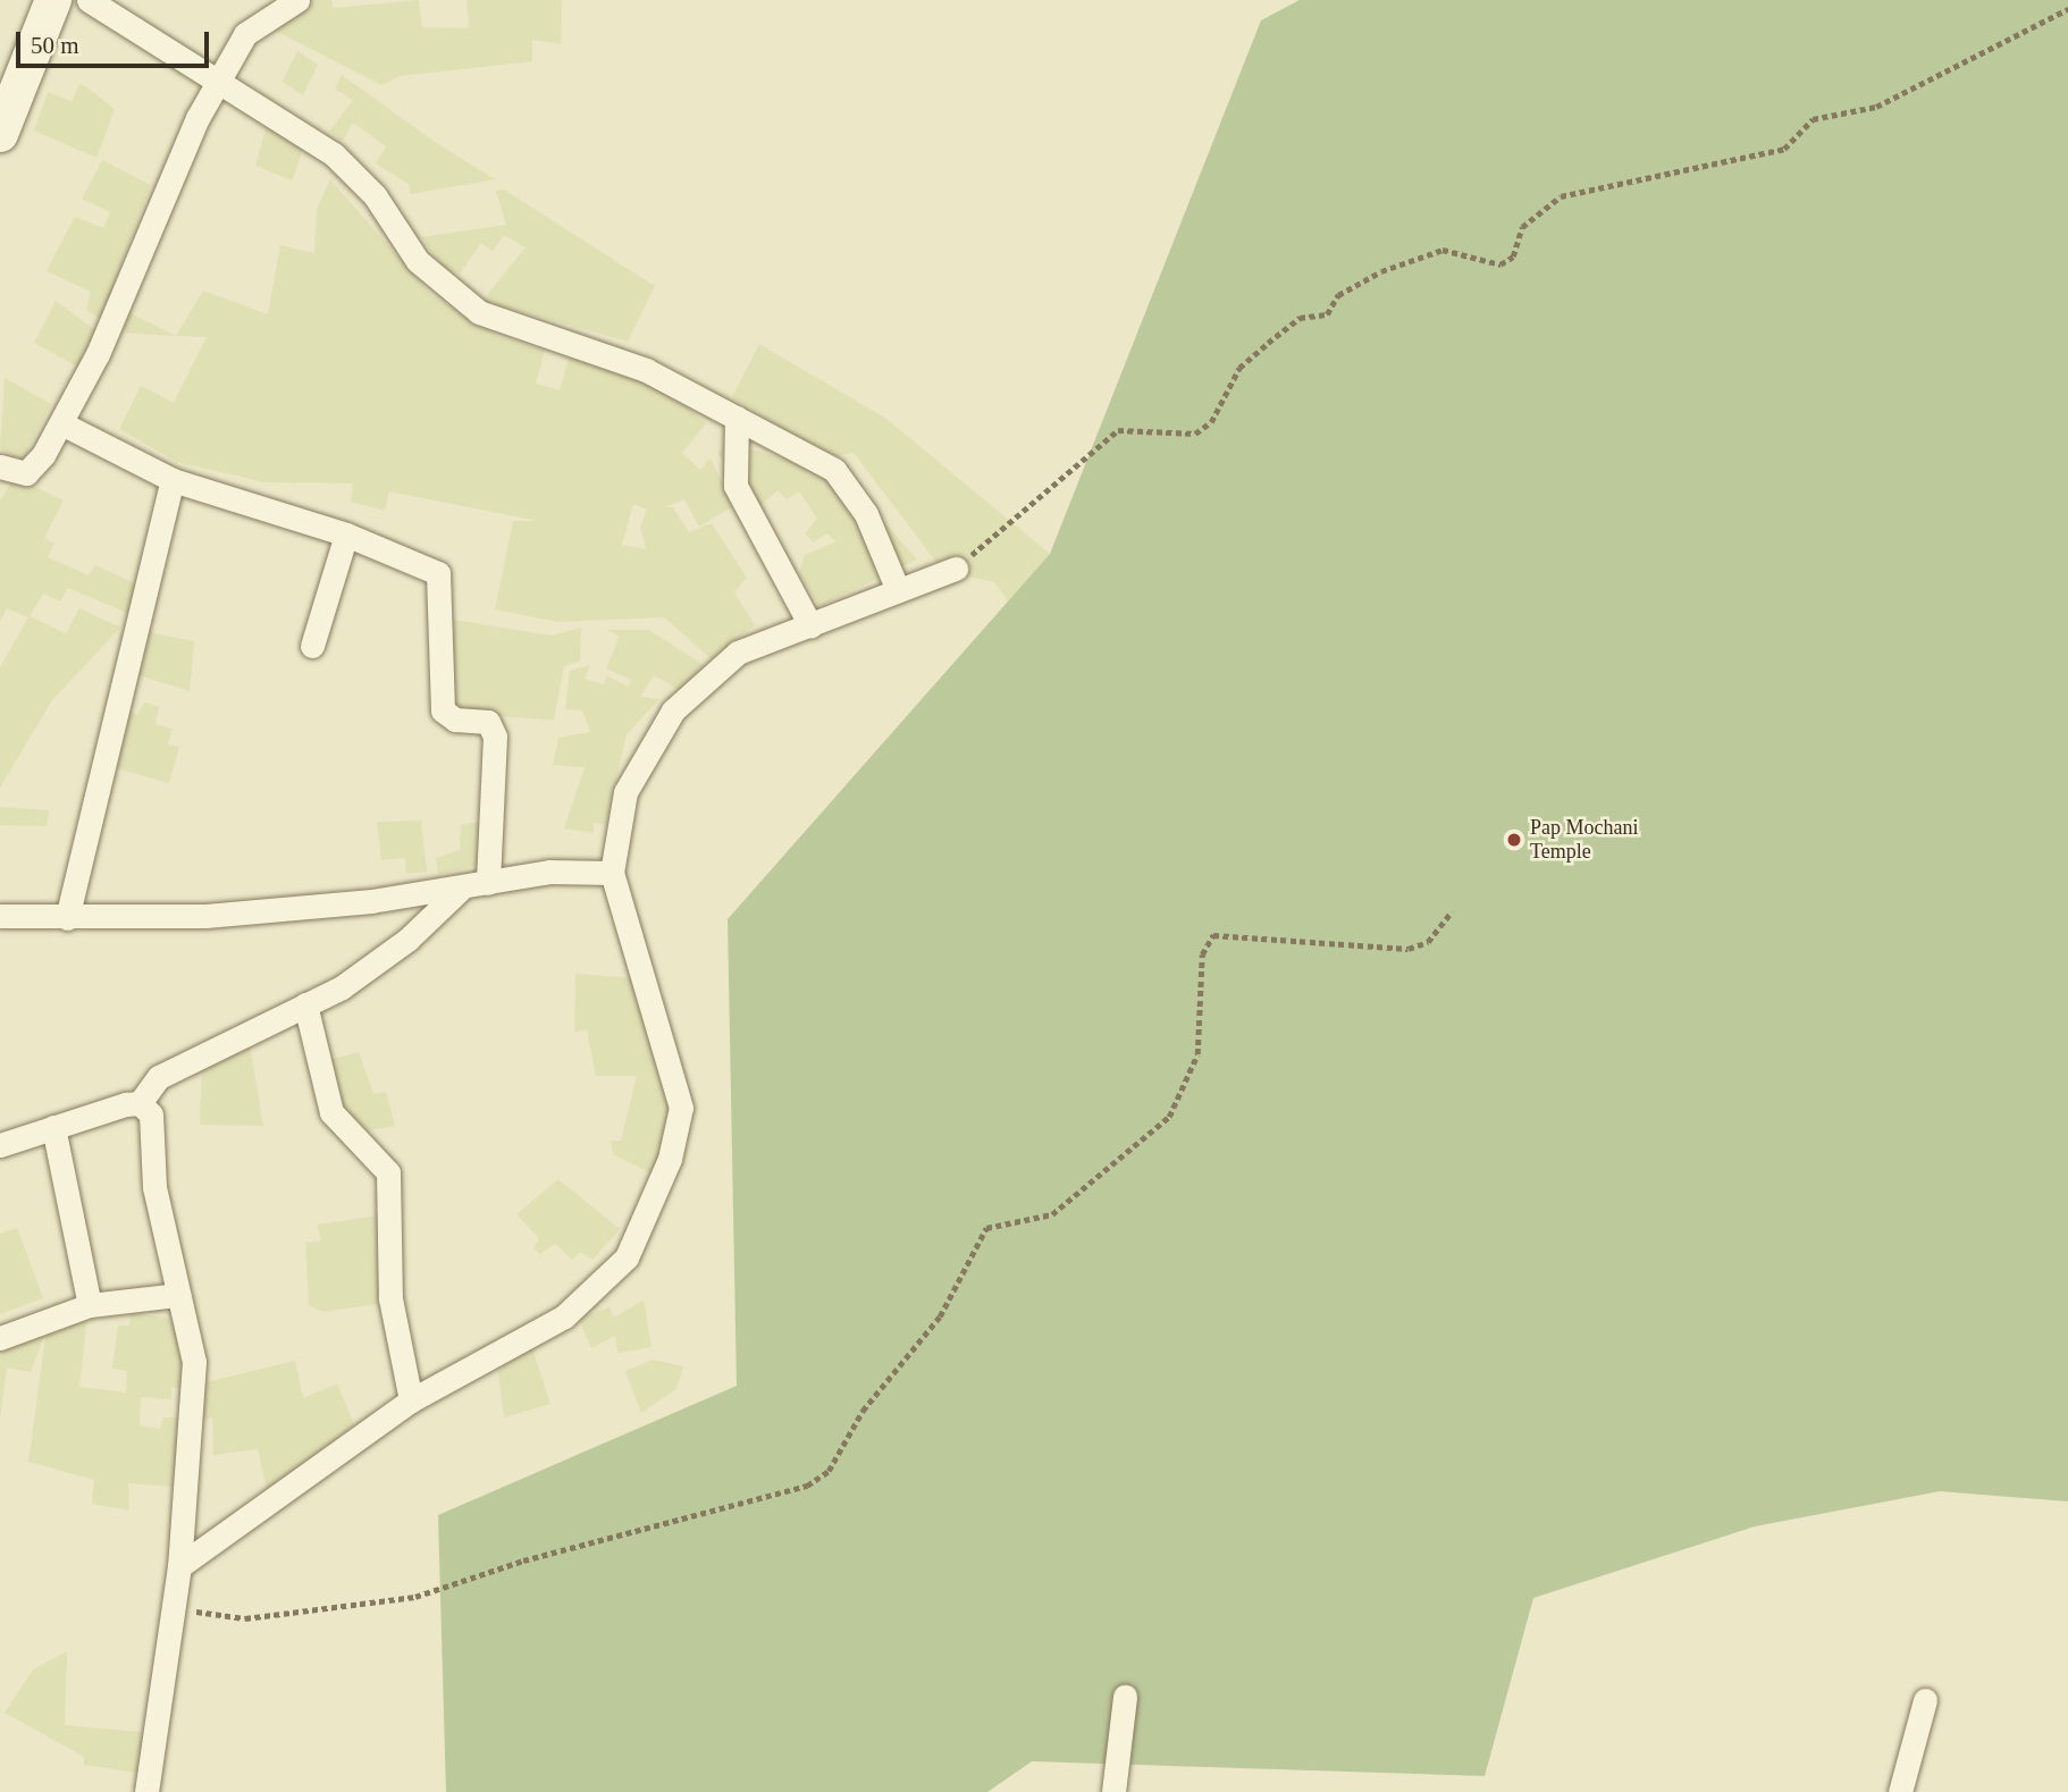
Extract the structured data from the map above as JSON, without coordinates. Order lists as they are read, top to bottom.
{
  "places": ["Pap Mochani Temple"],
  "scale_bar": "50 m"
}
